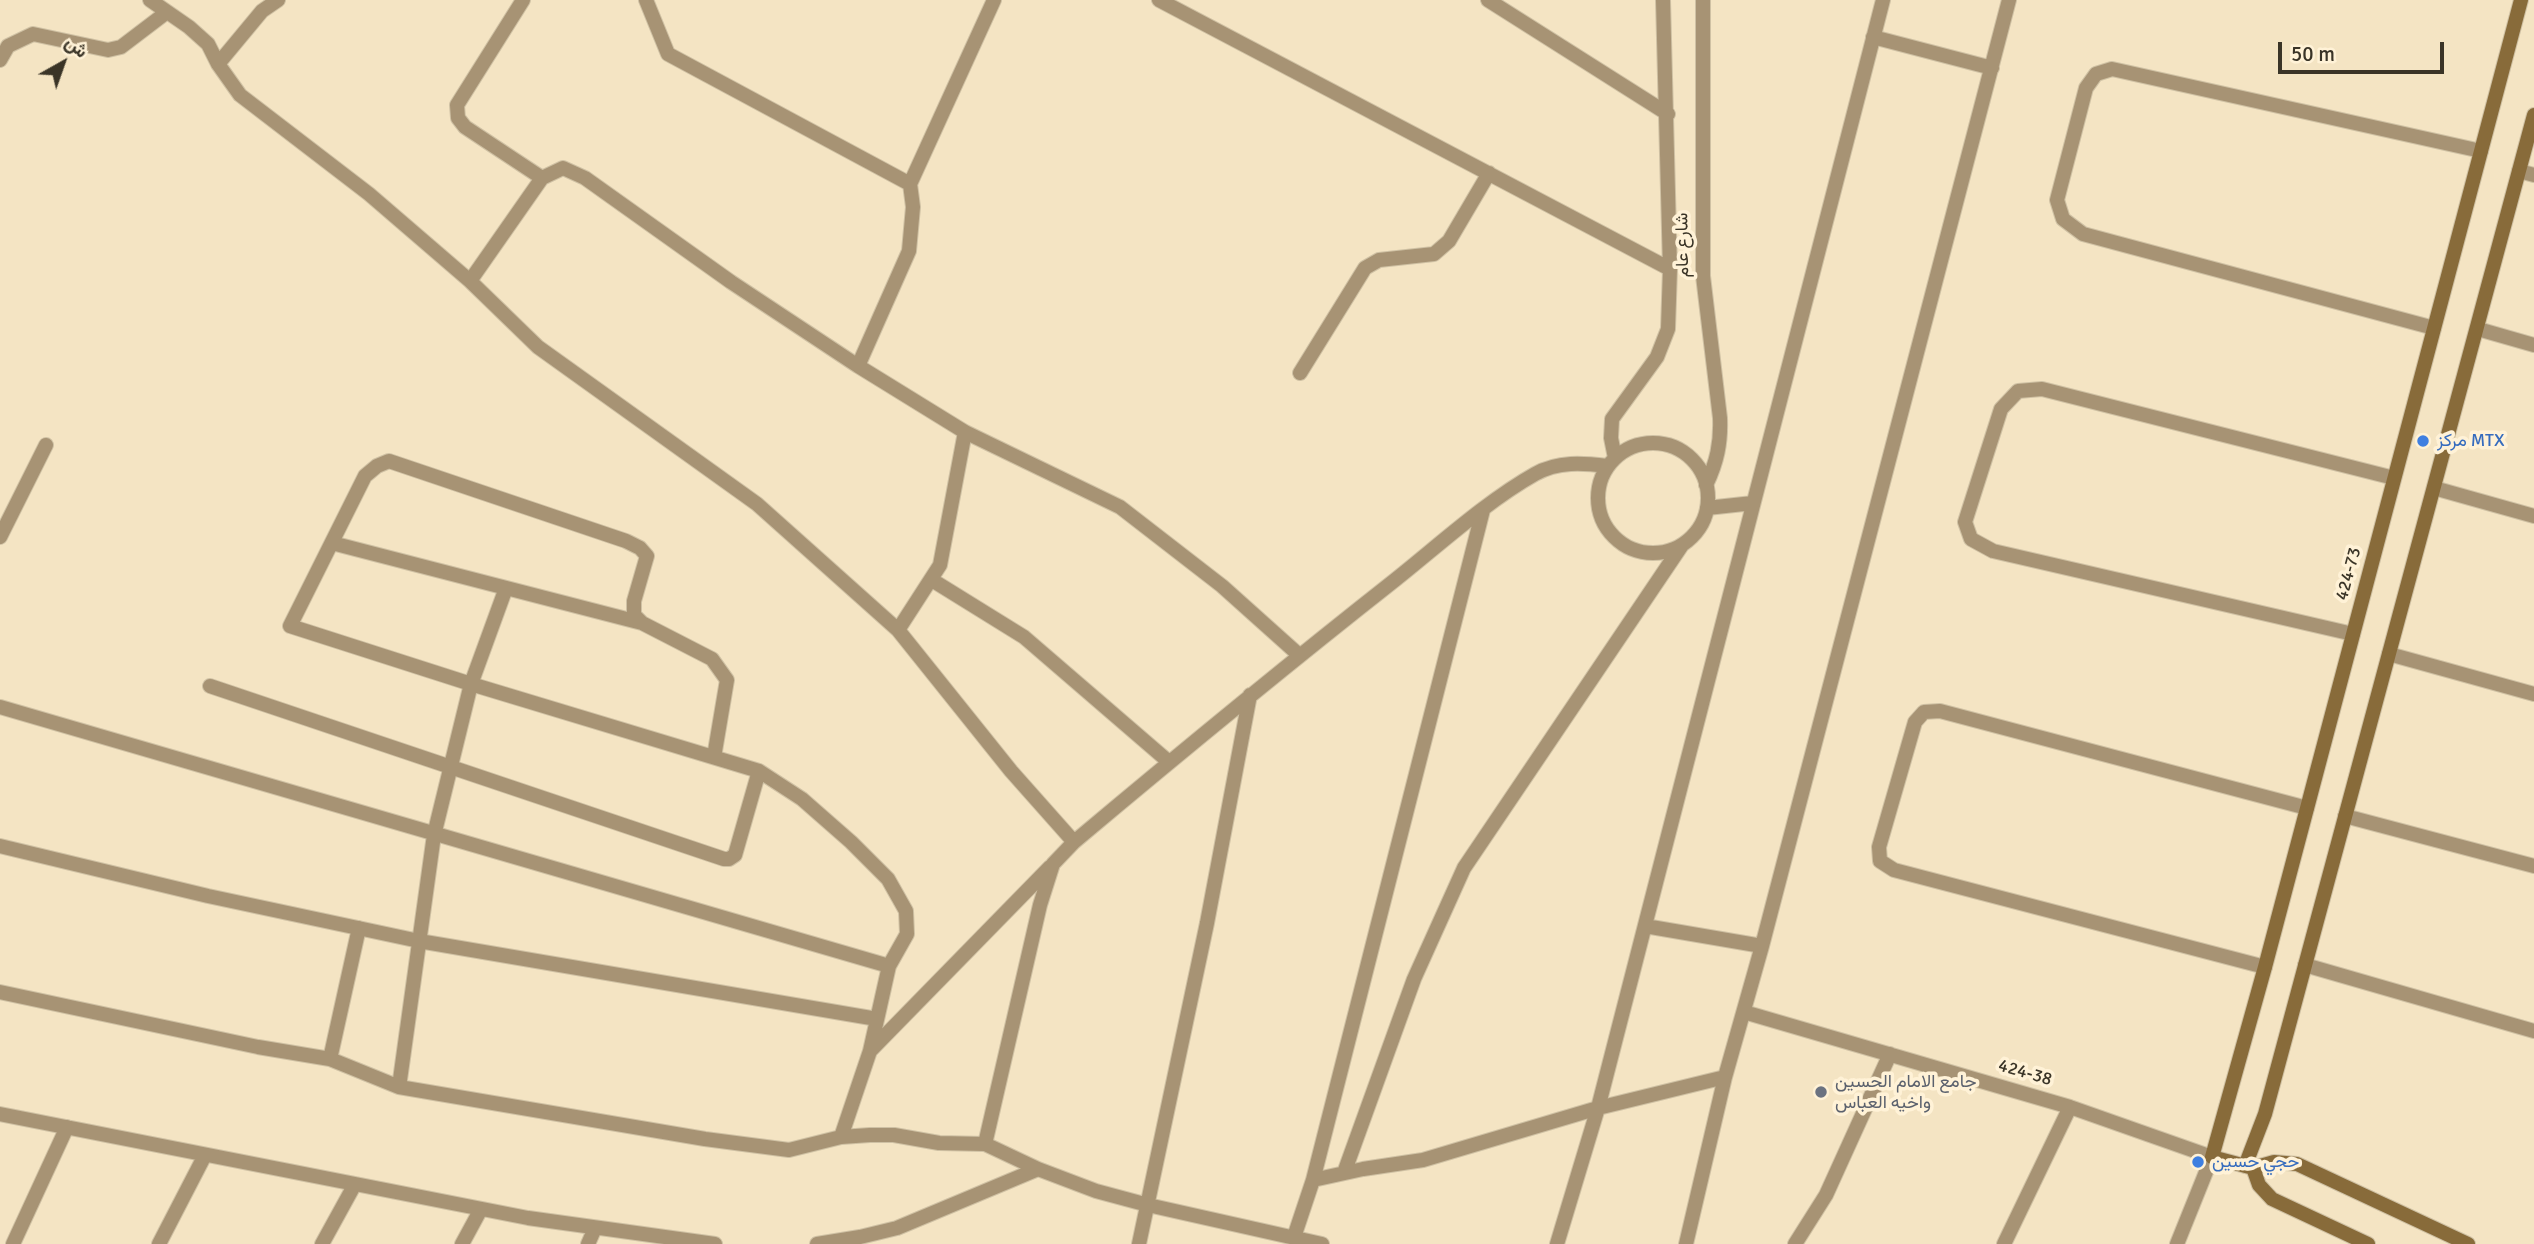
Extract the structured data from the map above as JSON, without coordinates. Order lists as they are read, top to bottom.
{
  "streets": {
    "street": ["شارع عام", "424-73", "424-38"]
  },
  "crossings": [
    ["424-73", "424-38"]
  ],
  "places": ["مركز MTX", "جامع الامام الحسين واخيه العباس", "حجي حسين"],
  "scale_bar": "50 m",
  "north": "top right"
}
